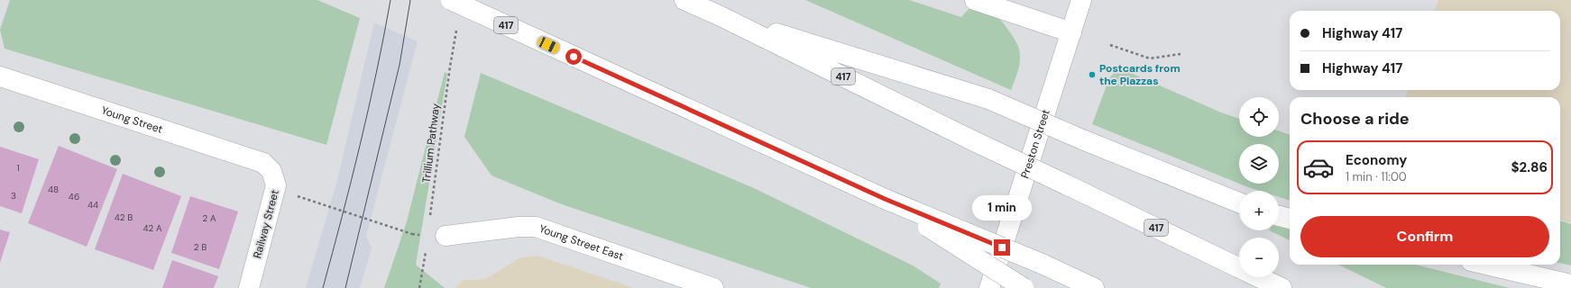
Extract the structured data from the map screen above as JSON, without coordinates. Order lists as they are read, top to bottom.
{
  "streets": {
    "main road": [
      "417",
      "Young Street",
      "Preston Street",
      "Railway Street",
      "Young Street East"
    ],
    "path": ["Trillium Pathway"]
  },
  "crossings": [
    ["Young Street", "Railway Street"]
  ],
  "places": ["Postcards from the Piazzas"],
  "house_numbers": [
    "1",
    "48",
    "3",
    "46",
    "44",
    "42 B",
    "2 A",
    "42 A",
    "2 B"
  ],
  "page": {
    "banner": ["Highway 417", "Highway 417"],
    "map_buttons": ["+", "−"],
    "heading": "Choose a ride",
    "list": [
      {
        "name": "Economy",
        "note": "1 min · 11:00",
        "value": "$2.86"
      }
    ],
    "bubble": "1 min",
    "buttons": "Confirm"
  }
}
